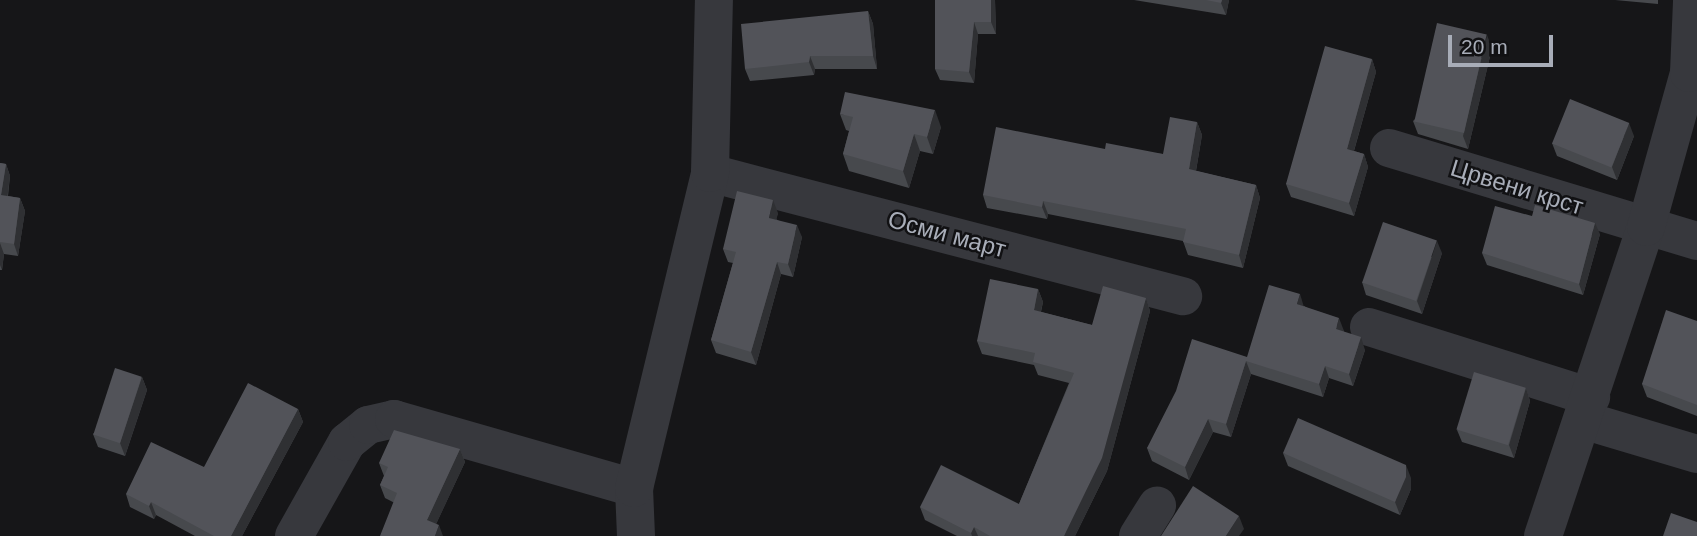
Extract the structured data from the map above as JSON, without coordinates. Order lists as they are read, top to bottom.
{
  "streets": {
    "street": ["Црвени крст", "Осми март"]
  },
  "scale_bar": "20 m"
}
